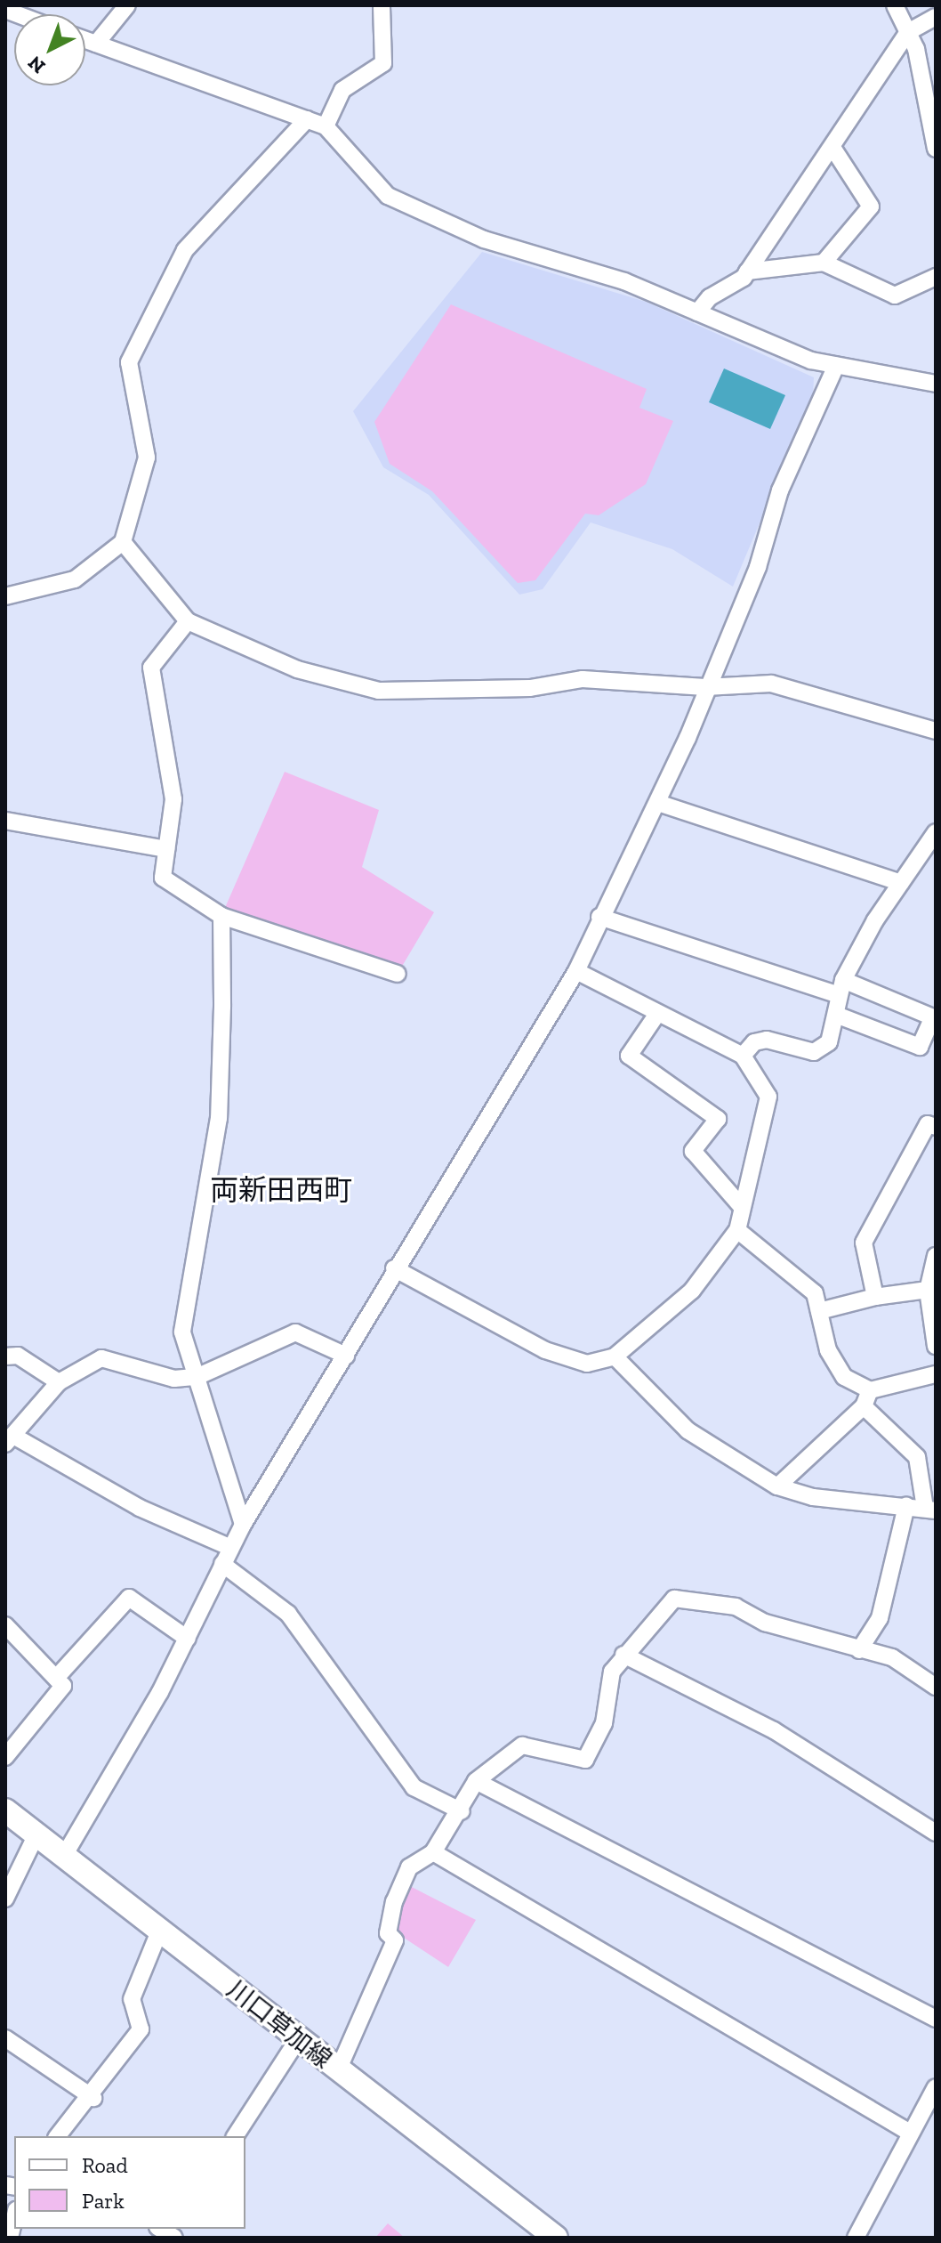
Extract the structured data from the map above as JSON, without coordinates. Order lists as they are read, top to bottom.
{
  "streets": {
    "main road": ["川口草加線"]
  },
  "districts": ["両新田西町"],
  "legend": ["Road", "Park"],
  "north": "bottom left"
}
